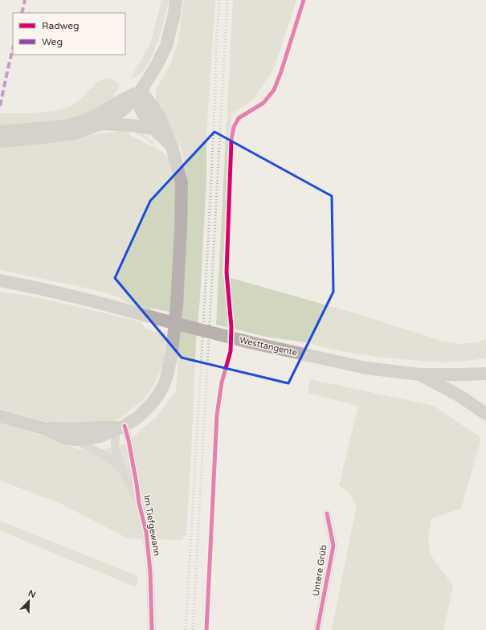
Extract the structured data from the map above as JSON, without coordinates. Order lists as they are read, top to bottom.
{
  "streets": {
    "main road": ["Westtangente"],
    "street": ["Im Tiefgewann", "Untere Grüb"]
  },
  "legend": ["Radweg", "Weg"],
  "north": "top right"
}
